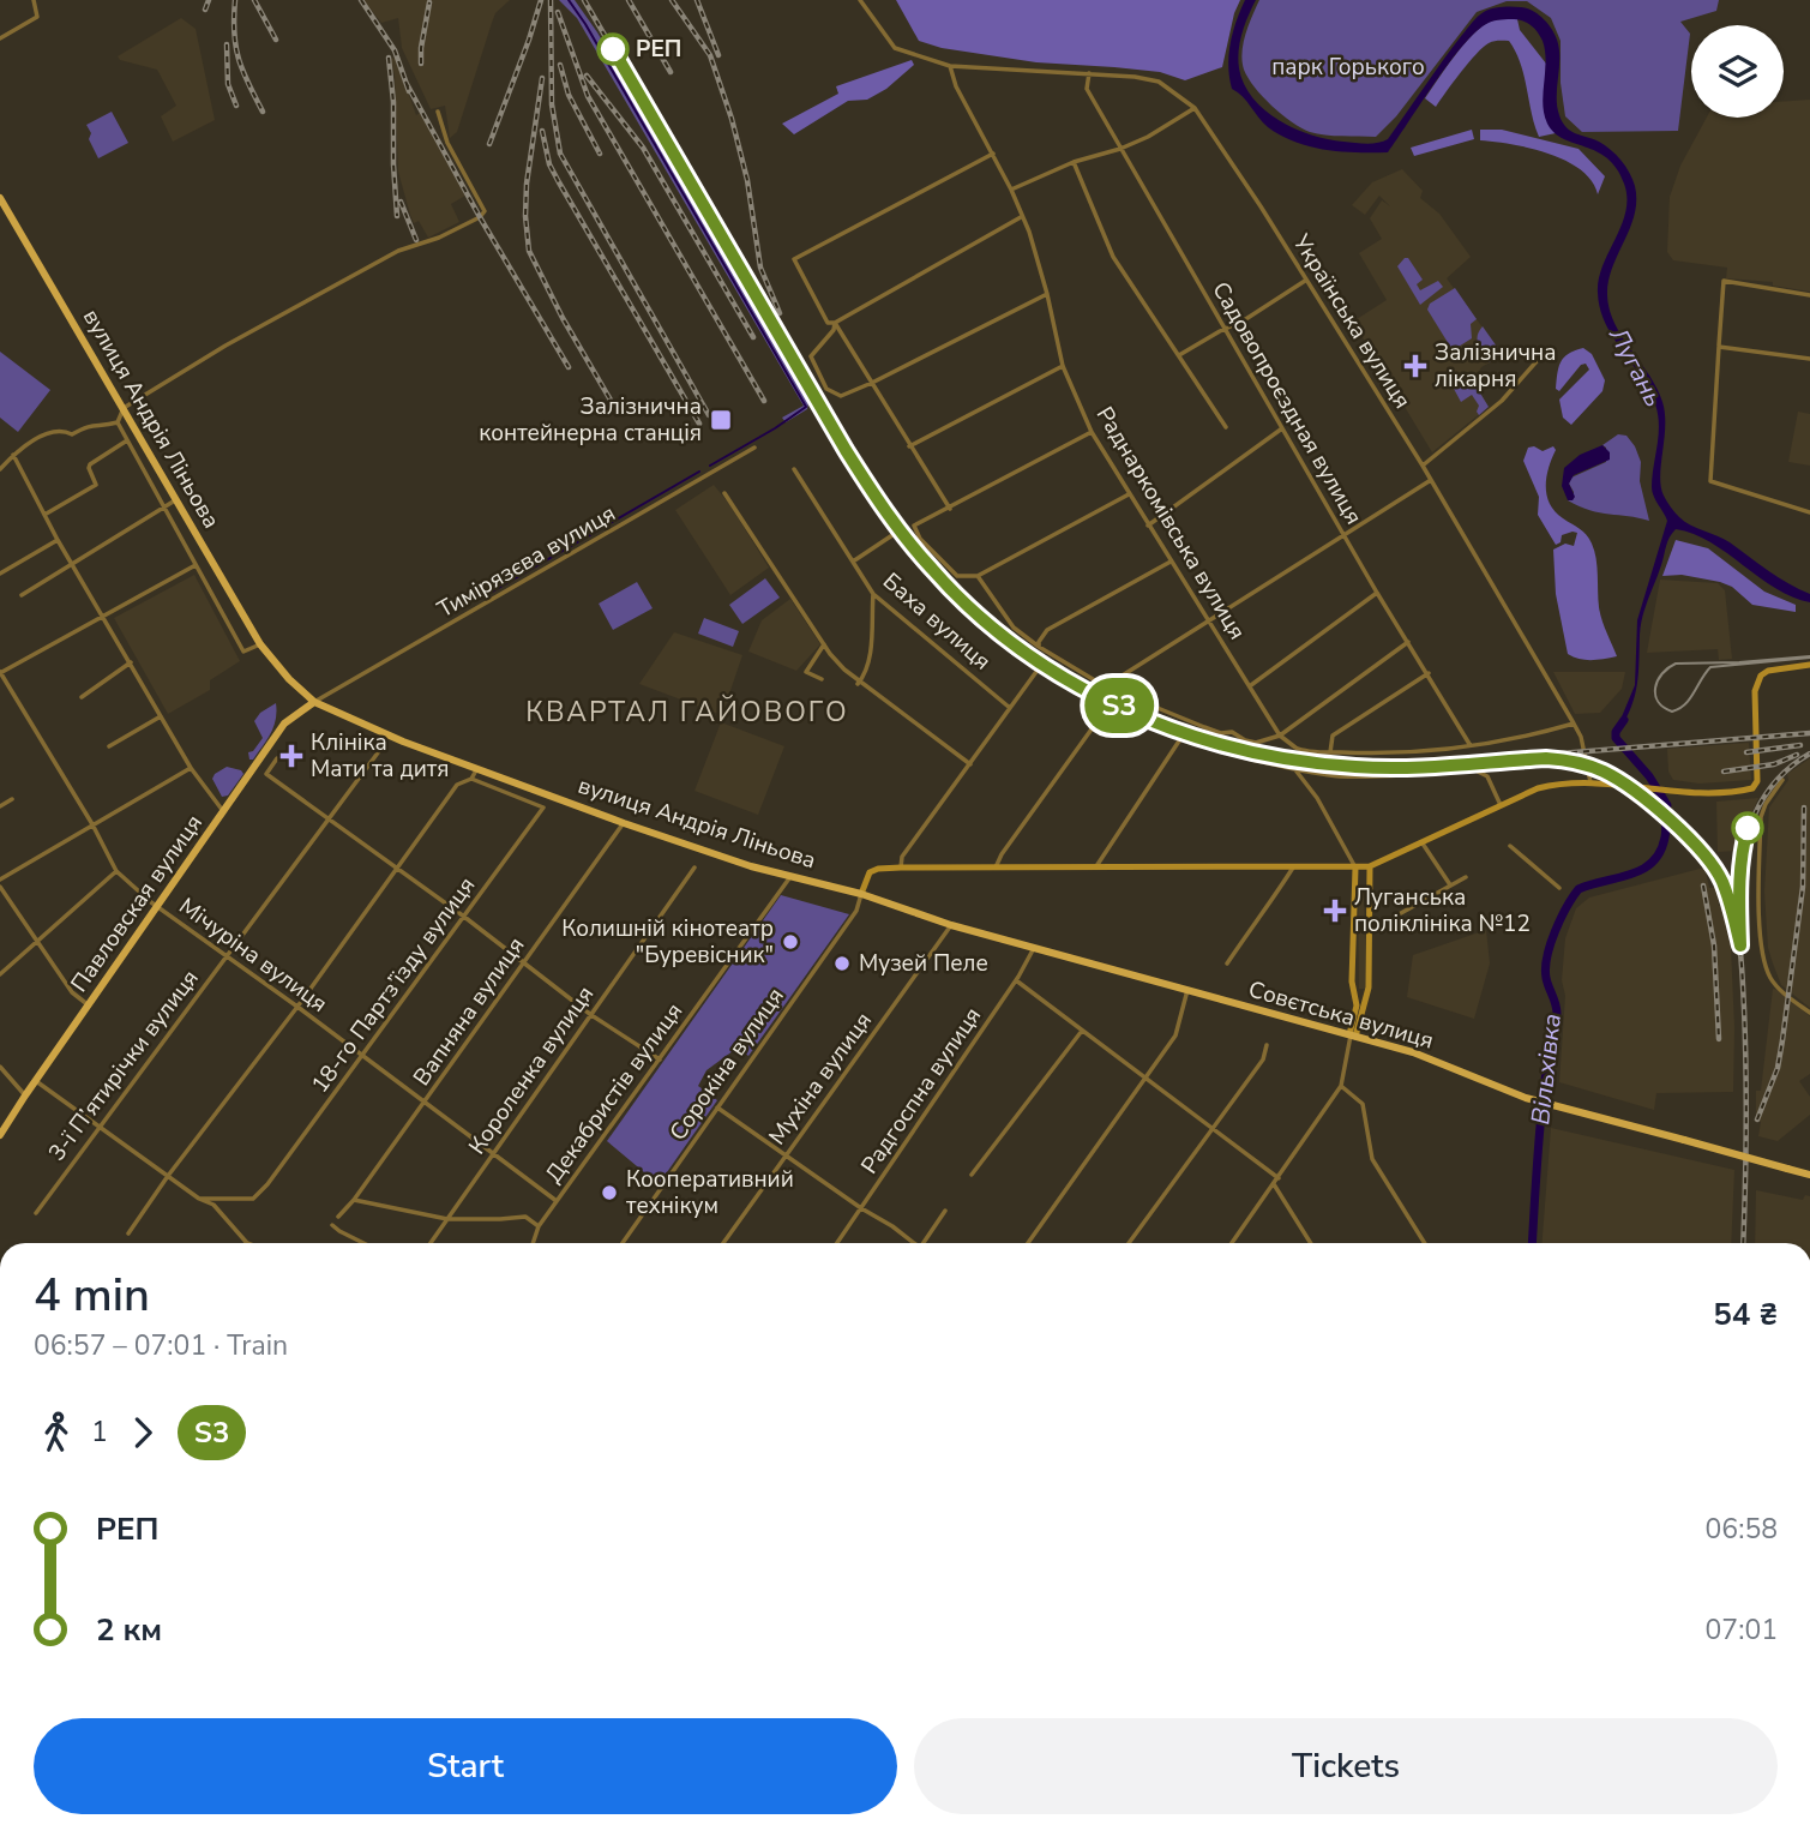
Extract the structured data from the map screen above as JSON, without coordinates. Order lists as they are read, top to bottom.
{
  "streets": {
    "main road": ["вулиця Андрія Ліньова", "Павловская вулиця", "Совєтська вулиця"],
    "street": [
      "Українська вулиця",
      "Садовопроєздная вулиця",
      "Раднаркомівська вулиця",
      "Тимірязєва вулиця",
      "Баха вулиця",
      "Мічуріна вулиця",
      "18-го Партз’їзду вулиця",
      "Вапняна вулиця",
      "Сорокіна вулиця",
      "3-ї П’ятирічки вулиця",
      "Короленка вулиця",
      "Мухіна вулиця",
      "Радгоспна вулиця",
      "Декабристів вулиця"
    ]
  },
  "crossings": [
    ["Українська вулиця", "Садовопроєздная вулиця"],
    ["Українська вулиця", "Раднаркомівська вулиця"],
    ["вулиця Андрія Ліньова", "Тимірязєва вулиця"],
    ["вулиця Андрія Ліньова", "Павловская вулиця"],
    ["вулиця Андрія Ліньова", "Вапняна вулиця"],
    ["вулиця Андрія Ліньова", "Совєтська вулиця"],
    ["вулиця Андрія Ліньова", "Сорокіна вулиця"],
    ["вулиця Андрія Ліньова", "3-ї П’ятирічки вулиця"],
    ["вулиця Андрія Ліньова", "Декабристів вулиця"],
    ["Тимірязєва вулиця", "Павловская вулиця"],
    ["Павловская вулиця", "Мічуріна вулиця"],
    ["Мічуріна вулиця", "18-го Партз’їзду вулиця"],
    ["Мічуріна вулиця", "Вапняна вулиця"],
    ["Мічуріна вулиця", "3-ї П’ятирічки вулиця"],
    ["Мічуріна вулиця", "Короленка вулиця"],
    ["Мічуріна вулиця", "Декабристів вулиця"],
    ["Совєтська вулиця", "Сорокіна вулиця"],
    ["Совєтська вулиця", "Мухіна вулиця"],
    ["Совєтська вулиця", "Радгоспна вулиця"]
  ],
  "districts": ["КВАРТАЛ ГАЙОВОГО"],
  "water": ["Лугань", "Вільхівка"],
  "parks": ["парк Горького"],
  "places": {
    "other": [
      "РЕП",
      "Колишній кінотеатр \"Буревісник\"",
      "Музей Пеле",
      "Кооперативний технікум"
    ],
    "health": ["Залізнична лікарня", "Клініка Мати та дитя", "Луганська поліклініка №12"],
    "transit": ["Залізнична контейнерна станція"]
  },
  "page": {
    "on_map": "S3",
    "heading": ["4 min", "06:57 – 07:01 · Train", "54 ₴"],
    "legs": ["1", "S3"],
    "list": [
      {
        "name": "РЕП",
        "value": "06:58"
      },
      {
        "name": "2 км",
        "value": "07:01"
      }
    ],
    "buttons": ["Start", "Tickets"]
  }
}
